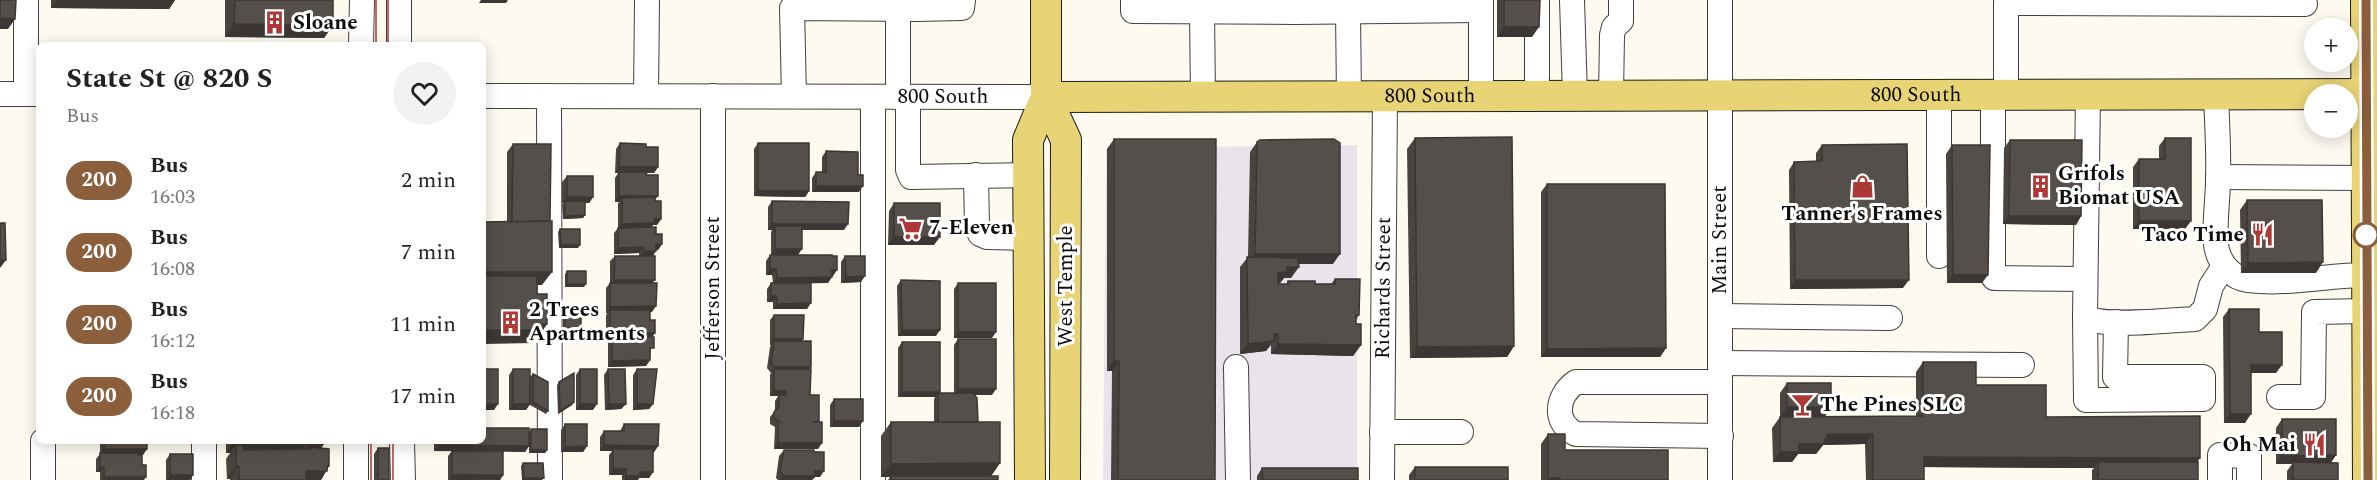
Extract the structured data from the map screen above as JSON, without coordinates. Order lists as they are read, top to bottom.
{
  "streets": {
    "main road": ["800 South", "West Temple"],
    "street": ["Main Street", "Jefferson Street", "Richards Street"]
  },
  "crossings": [
    ["800 South", "Main Street"],
    ["800 South", "West Temple"],
    ["800 South", "Jefferson Street"],
    ["800 South", "Richards Street"]
  ],
  "places": {
    "building": ["Sloane", "Grifols Biomat USA", "2 Trees Apartments"],
    "shop": ["Tanner's Frames"],
    "supermarket": ["7-Eleven"],
    "restaurant": ["Taco Time", "Oh Mai"],
    "bar": ["The Pines SLC"]
  },
  "lines": ["bus line 200"],
  "page": {
    "map_buttons": ["+", "−"],
    "heading": ["State St @ 820 S", "Bus"],
    "list": [
      {
        "mark": "200",
        "name": "Bus",
        "note": "16:03",
        "value": "2 min"
      },
      {
        "mark": "200",
        "name": "Bus",
        "note": "16:08",
        "value": "7 min"
      },
      {
        "mark": "200",
        "name": "Bus",
        "note": "16:12",
        "value": "11 min"
      },
      {
        "mark": "200",
        "name": "Bus",
        "note": "16:18",
        "value": "17 min"
      }
    ]
  }
}
